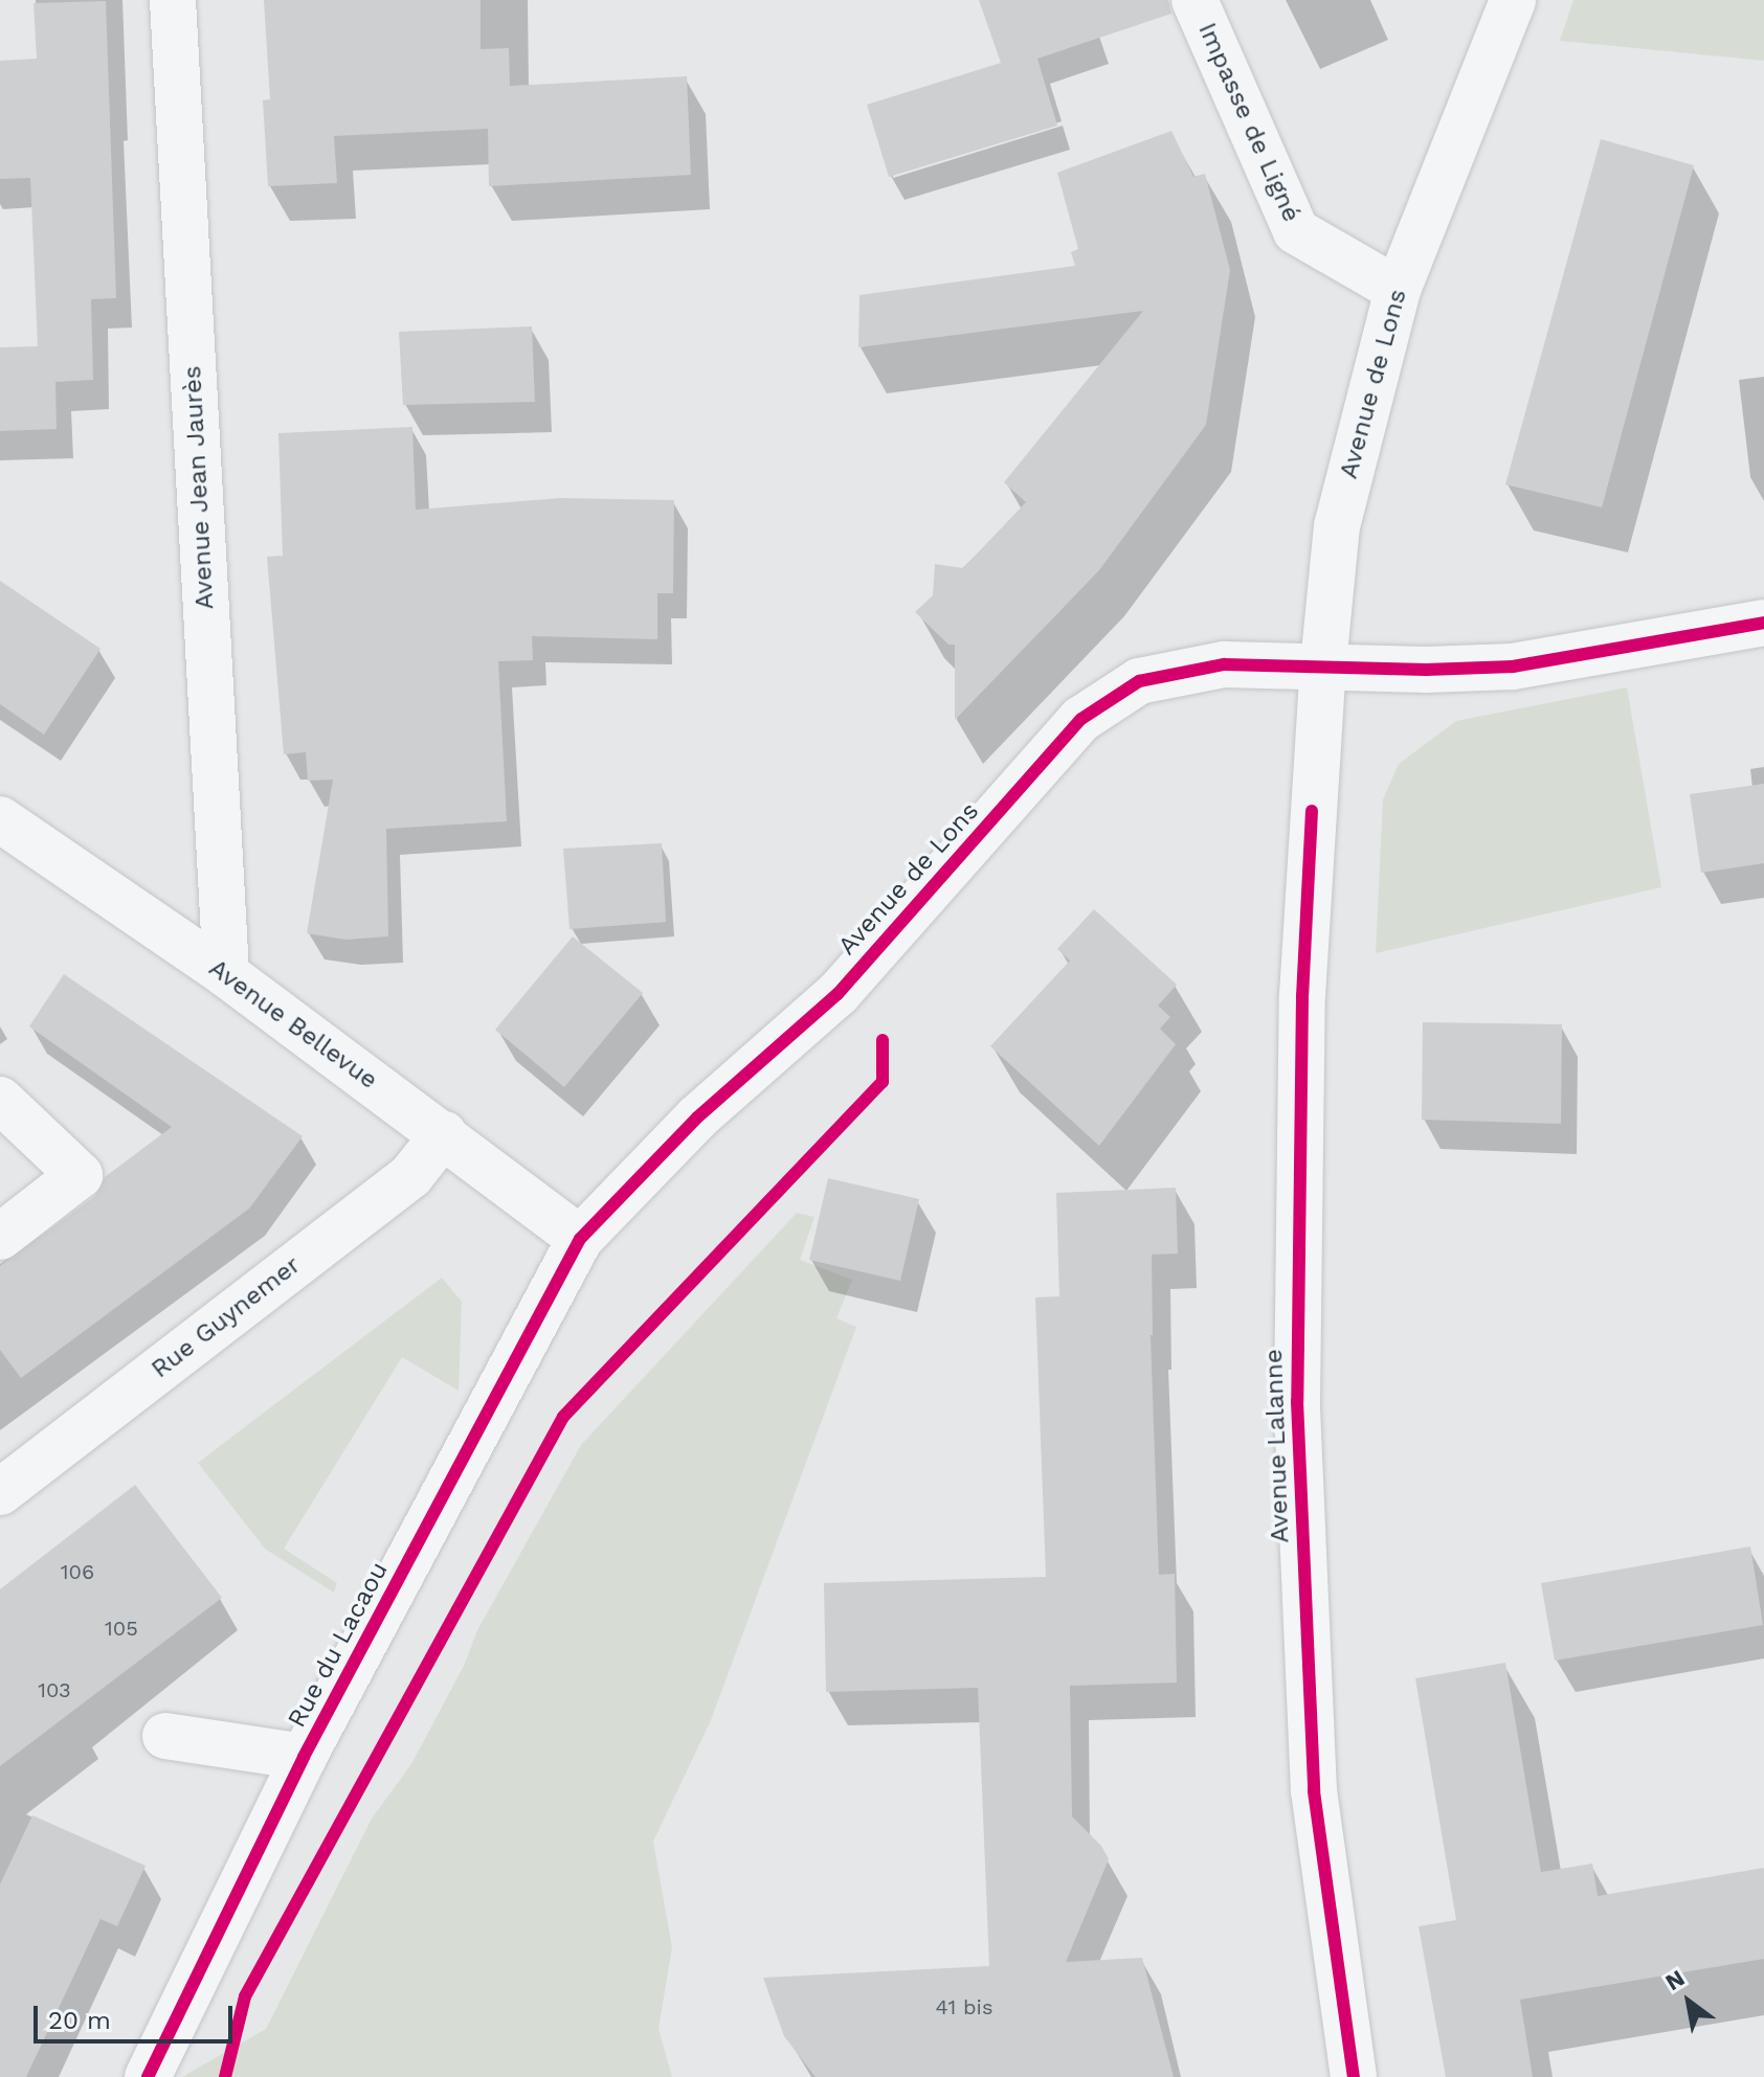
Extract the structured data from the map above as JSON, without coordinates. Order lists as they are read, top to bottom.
{
  "streets": {
    "street": [
      "Impasse de Ligné",
      "Avenue de Lons",
      "Avenue Jean Jaurès",
      "Avenue Bellevue",
      "Rue Guynemer",
      "Avenue Lalanne",
      "Rue du Lacaou"
    ]
  },
  "crossings": [
    ["Impasse de Ligné", "Avenue de Lons"],
    ["Avenue de Lons", "Avenue Bellevue"],
    ["Avenue de Lons", "Avenue Lalanne"],
    ["Avenue de Lons", "Rue du Lacaou"],
    ["Avenue Jean Jaurès", "Avenue Bellevue"],
    ["Avenue Bellevue", "Rue Guynemer"],
    ["Avenue Bellevue", "Rue du Lacaou"]
  ],
  "house_numbers": [
    "106",
    "105",
    "103",
    "41 bis"
  ],
  "scale_bar": "20 m",
  "north": "top left"
}
